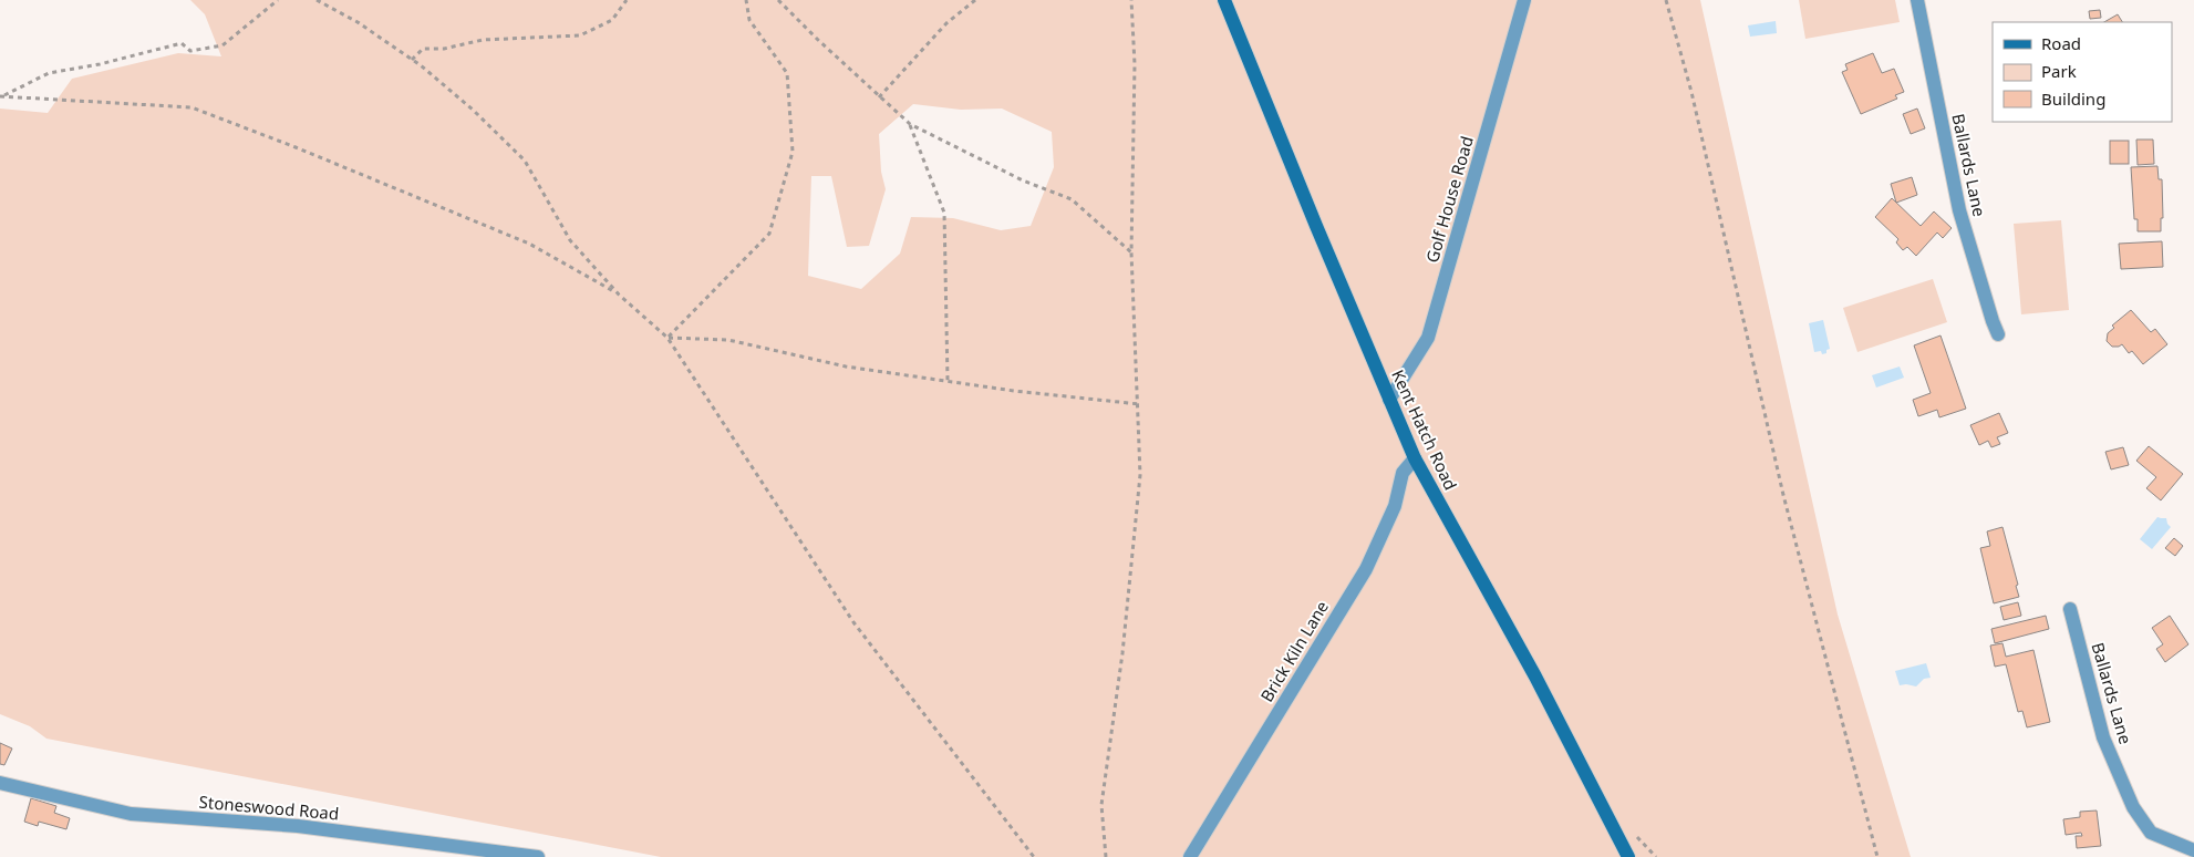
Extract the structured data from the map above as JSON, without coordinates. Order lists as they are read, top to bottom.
{
  "streets": {
    "main road": ["Kent Hatch Road"],
    "street": [
      "Ballards Lane",
      "Golf House Road",
      "Brick Kiln Lane",
      "Stoneswood Road"
    ]
  },
  "crossings": [
    ["Golf House Road", "Kent Hatch Road"],
    ["Kent Hatch Road", "Brick Kiln Lane"]
  ],
  "legend": ["Road", "Park", "Building"]
}
